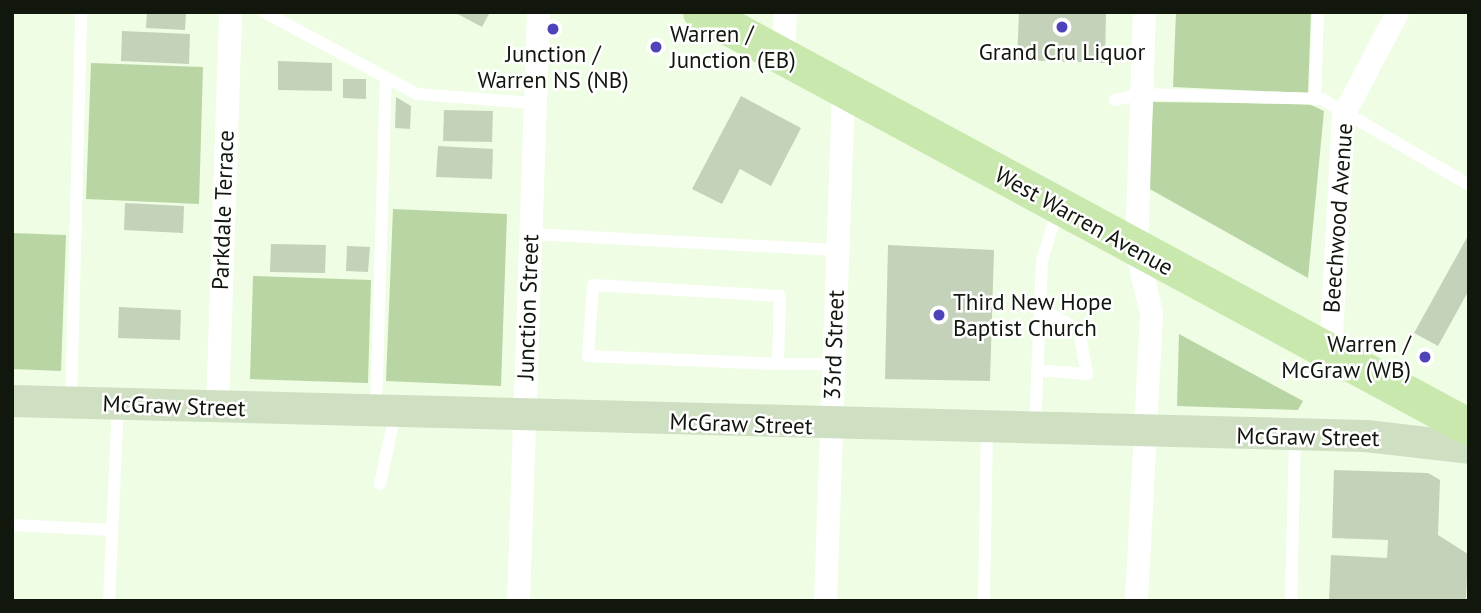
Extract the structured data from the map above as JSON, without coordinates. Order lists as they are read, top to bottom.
{
  "streets": {
    "main road": ["West Warren Avenue"],
    "street": [
      "Parkdale Terrace",
      "Beechwood Avenue",
      "Junction Street",
      "33rd Street",
      "McGraw Street"
    ]
  },
  "crossings": [
    ["Parkdale Terrace", "McGraw Street"],
    ["Beechwood Avenue", "West Warren Avenue"],
    ["West Warren Avenue", "33rd Street"],
    ["Junction Street", "McGraw Street"],
    ["33rd Street", "McGraw Street"]
  ],
  "places": [
    "Grand Cru Liquor",
    "Junction / Warren NS (NB)",
    "Warren / Junction (EB)",
    "Third New Hope Baptist Church",
    "Warren / McGraw (WB)"
  ]
}
